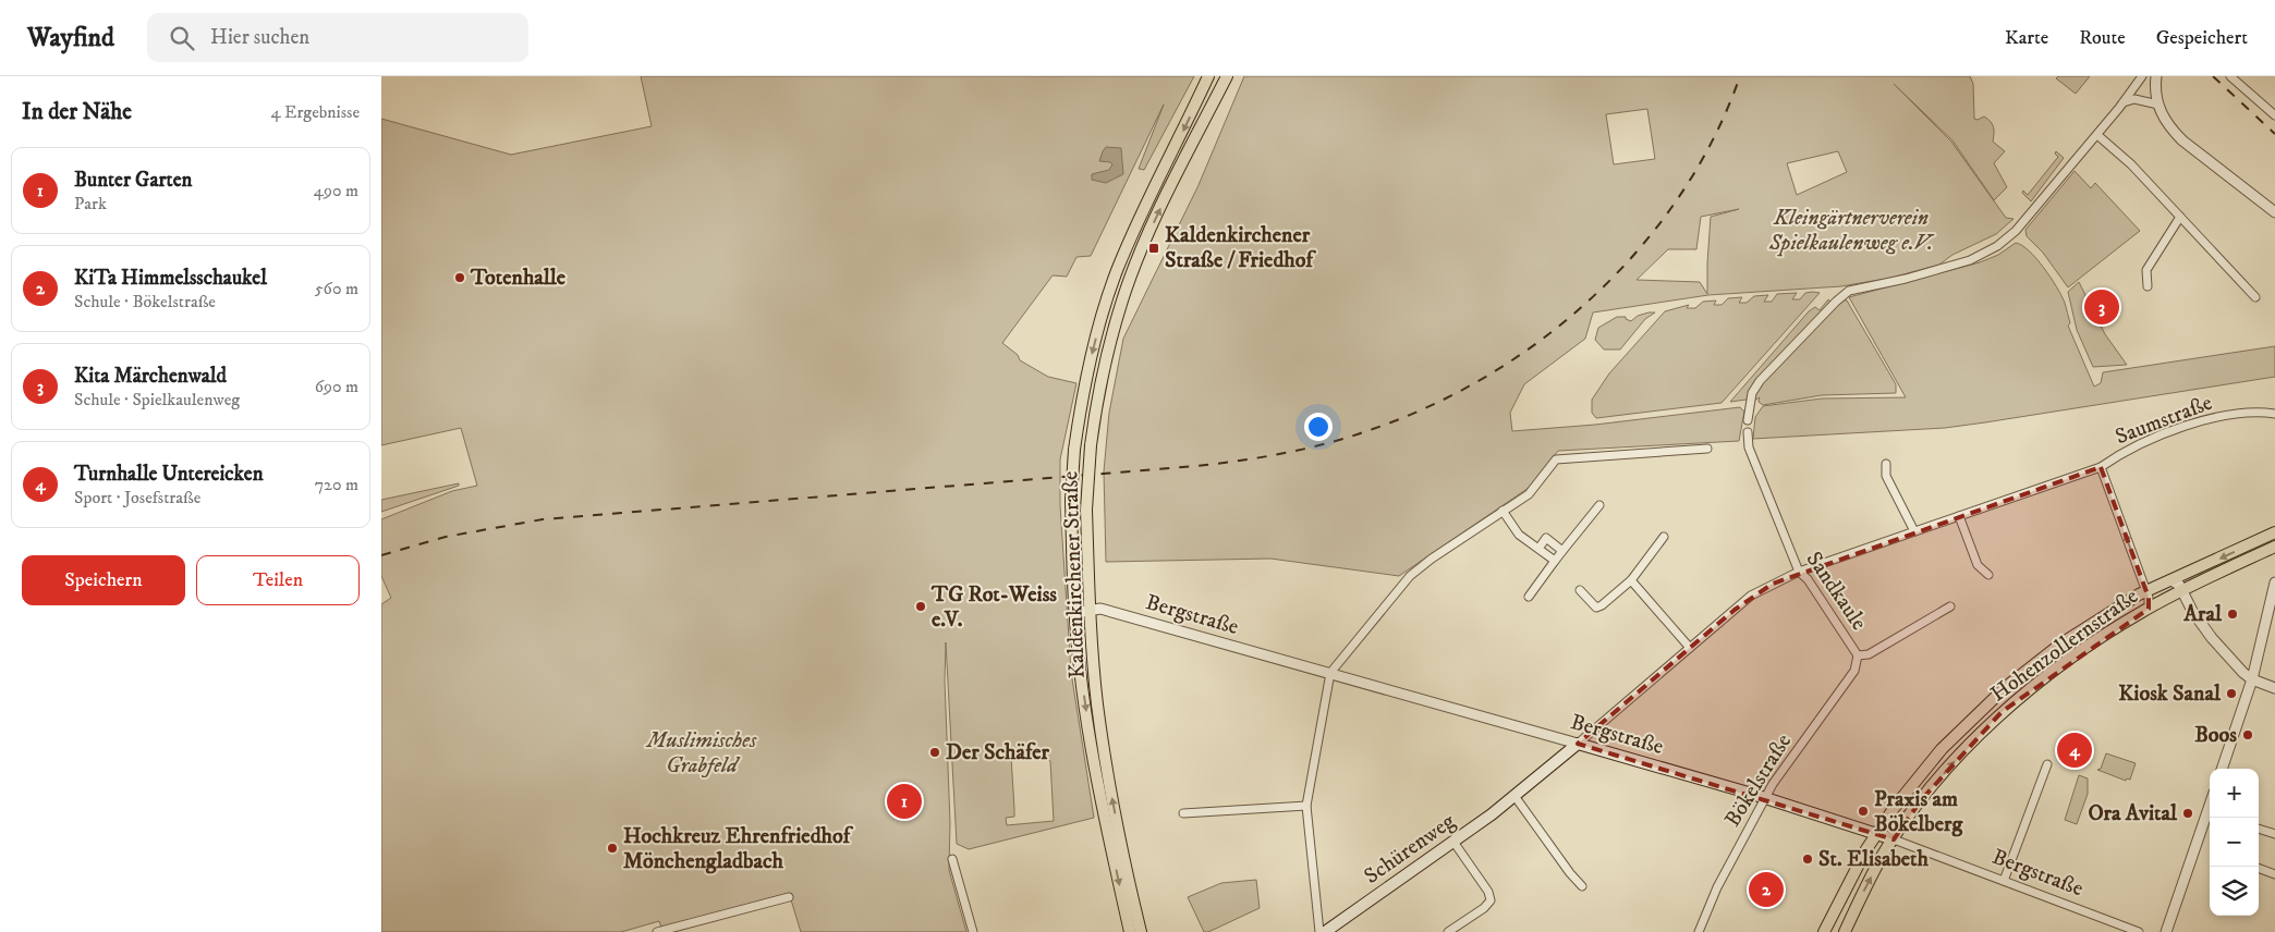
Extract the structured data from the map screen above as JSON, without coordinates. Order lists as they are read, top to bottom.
{
  "streets": {
    "main road": [
      "Kaldenkirchener Straße",
      "Bergstraße",
      "Hohenzollernstraße",
      "Schürenweg"
    ],
    "street": ["Saumstraße", "Sandkaule", "Bökelstraße"]
  },
  "crossings": [
    ["Saumstraße", "Sandkaule"],
    ["Saumstraße", "Hohenzollernstraße"],
    ["Saumstraße", "Schürenweg"],
    ["Kaldenkirchener Straße", "Bergstraße"],
    ["Sandkaule", "Bökelstraße"],
    ["Sandkaule", "Schürenweg"],
    ["Bergstraße", "Hohenzollernstraße"],
    ["Bergstraße", "Bökelstraße"],
    ["Bergstraße", "Schürenweg"]
  ],
  "parks": ["Kleingärtnerverein Spielkaulenweg e.V.", "Muslimisches Grabfeld"],
  "places": {
    "transit": ["Kaldenkirchener Straße / Friedhof"],
    "other": [
      "Totenhalle",
      "TG Rot-Weiss e.V.",
      "Aral",
      "Kiosk Sanal",
      "Boos",
      "Der Schäfer",
      "Praxis am Bökelberg",
      "Ora Avital",
      "Hochkreuz Ehrenfriedhof Mönchengladbach",
      "St. Elisabeth"
    ]
  },
  "page": {
    "header": "Wayfind",
    "search": "Hier suchen",
    "nav": ["Karte", "Route", "Gespeichert"],
    "heading": ["In der Nähe", "4 Ergebnisse"],
    "list": [
      {
        "mark": "1",
        "name": "Bunter Garten",
        "note": "Park",
        "value": "490 m"
      },
      {
        "mark": "2",
        "name": "KiTa Himmelsschaukel",
        "note": "Schule · Bökelstraße",
        "value": "560 m"
      },
      {
        "mark": "3",
        "name": "Kita Märchenwald",
        "note": "Schule · Spielkaulenweg",
        "value": "690 m"
      },
      {
        "mark": "4",
        "name": "Turnhalle Untereicken",
        "note": "Sport · Josefstraße",
        "value": "720 m"
      }
    ],
    "pins": [
      "3",
      "4",
      "1",
      "2"
    ],
    "buttons": ["Speichern", "Teilen"],
    "map_buttons": ["+", "−"]
  }
}
